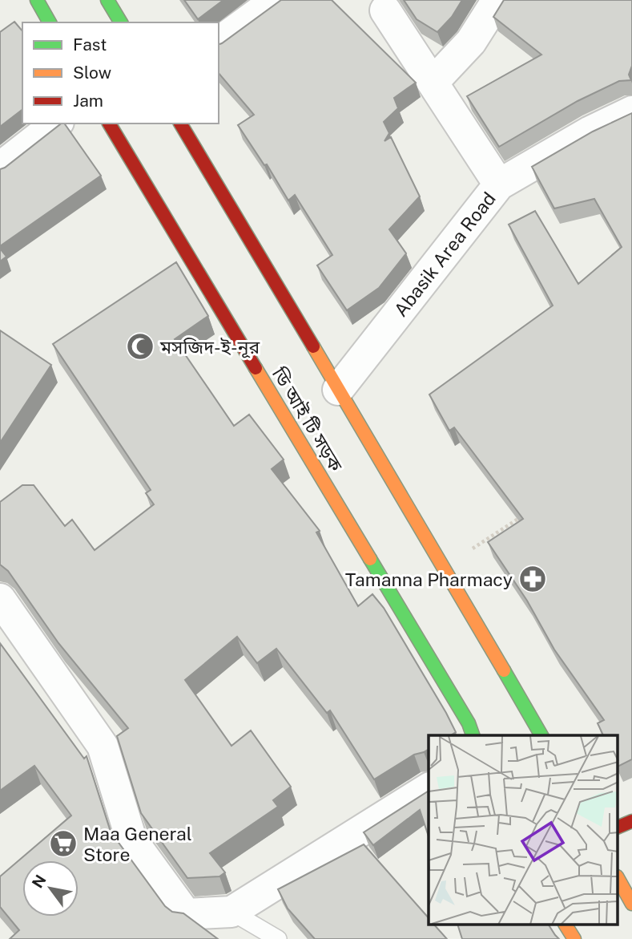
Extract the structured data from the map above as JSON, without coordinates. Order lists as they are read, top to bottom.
{
  "streets": {
    "main road": ["ডি আই টি সড়ক"],
    "street": ["Abasik Area Road"]
  },
  "places": {
    "mosque": ["মসজিদ-ই-নূর"],
    "pharmacy": ["Tamanna Pharmacy"],
    "supermarket": ["Maa General Store"]
  },
  "legend": ["Fast", "Slow", "Jam"],
  "north": "top left"
}
